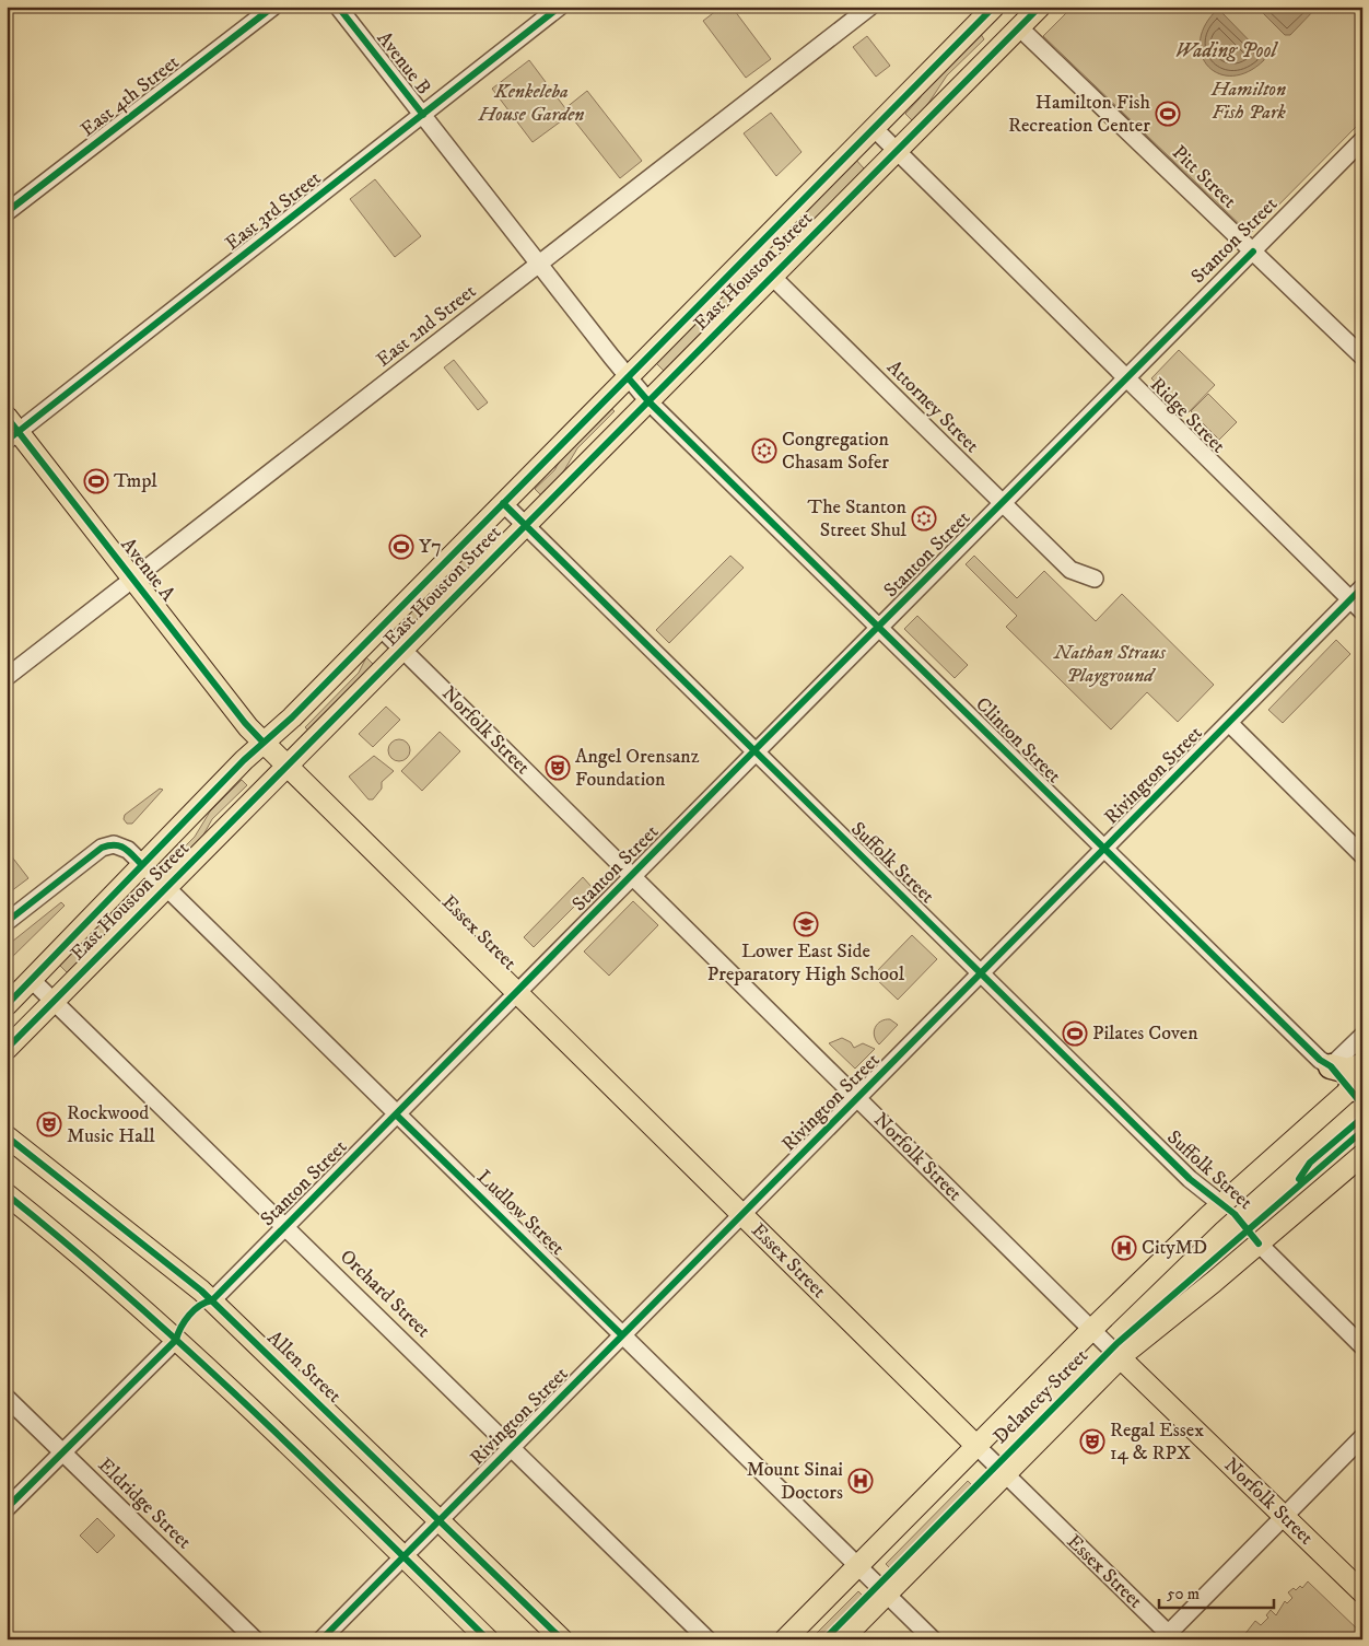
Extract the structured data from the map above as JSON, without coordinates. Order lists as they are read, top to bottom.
{
  "streets": {
    "main road": [
      "East Houston Street",
      "Avenue A",
      "Norfolk Street",
      "Essex Street",
      "Allen Street",
      "Delancey Street"
    ],
    "street": [
      "Avenue B",
      "East 4th Street",
      "Pitt Street",
      "East 3rd Street",
      "Stanton Street",
      "East 2nd Street",
      "Attorney Street",
      "Ridge Street",
      "Clinton Street",
      "Rivington Street",
      "Suffolk Street",
      "Ludlow Street",
      "Orchard Street",
      "Eldridge Street"
    ]
  },
  "crossings": [
    ["Avenue B", "East 3rd Street"],
    ["Avenue B", "East Houston Street"],
    ["Avenue B", "East 2nd Street"],
    ["Avenue B", "Clinton Street"],
    ["Pitt Street", "Stanton Street"],
    ["Pitt Street", "East Houston Street"],
    ["East 3rd Street", "Avenue A"],
    ["Stanton Street", "Attorney Street"],
    ["Stanton Street", "Ridge Street"],
    ["Stanton Street", "Norfolk Street"],
    ["Stanton Street", "Clinton Street"],
    ["Stanton Street", "Suffolk Street"],
    ["Stanton Street", "Essex Street"],
    ["Stanton Street", "Ludlow Street"],
    ["Stanton Street", "Orchard Street"],
    ["Stanton Street", "Allen Street"],
    ["East Houston Street", "Attorney Street"],
    ["East Houston Street", "Ridge Street"],
    ["East Houston Street", "Avenue A"],
    ["East Houston Street", "Norfolk Street"],
    ["East Houston Street", "Clinton Street"],
    ["East Houston Street", "Suffolk Street"],
    ["East Houston Street", "Essex Street"],
    ["East Houston Street", "Ludlow Street"],
    ["East Houston Street", "Orchard Street"],
    ["East 2nd Street", "Avenue A"],
    ["Ridge Street", "Rivington Street"],
    ["Avenue A", "Essex Street"],
    ["Norfolk Street", "Rivington Street"],
    ["Norfolk Street", "Delancey Street"],
    ["Clinton Street", "Rivington Street"],
    ["Rivington Street", "Suffolk Street"],
    ["Rivington Street", "Essex Street"],
    ["Rivington Street", "Ludlow Street"],
    ["Rivington Street", "Orchard Street"],
    ["Rivington Street", "Allen Street"],
    ["Suffolk Street", "Delancey Street"],
    ["Essex Street", "Delancey Street"],
    ["Ludlow Street", "Delancey Street"]
  ],
  "water": ["Wading Pool"],
  "parks": ["Hamilton Fish Park", "Kenkeleba House Garden", "Nathan Straus Playground"],
  "places": {
    "sports": [
      "Hamilton Fish Recreation Center",
      "Tmpl",
      "Y7",
      "Pilates Coven"
    ],
    "synagogue": ["Congregation Chasam Sofer", "The Stanton Street Shul"],
    "theatre": ["Angel Orensanz Foundation", "Rockwood Music Hall", "Regal Essex 14 & RPX"],
    "school or university": ["Lower East Side Preparatory High School"],
    "hospital": ["CityMD", "Mount Sinai Doctors"]
  },
  "scale_bar": "50 m"
}
